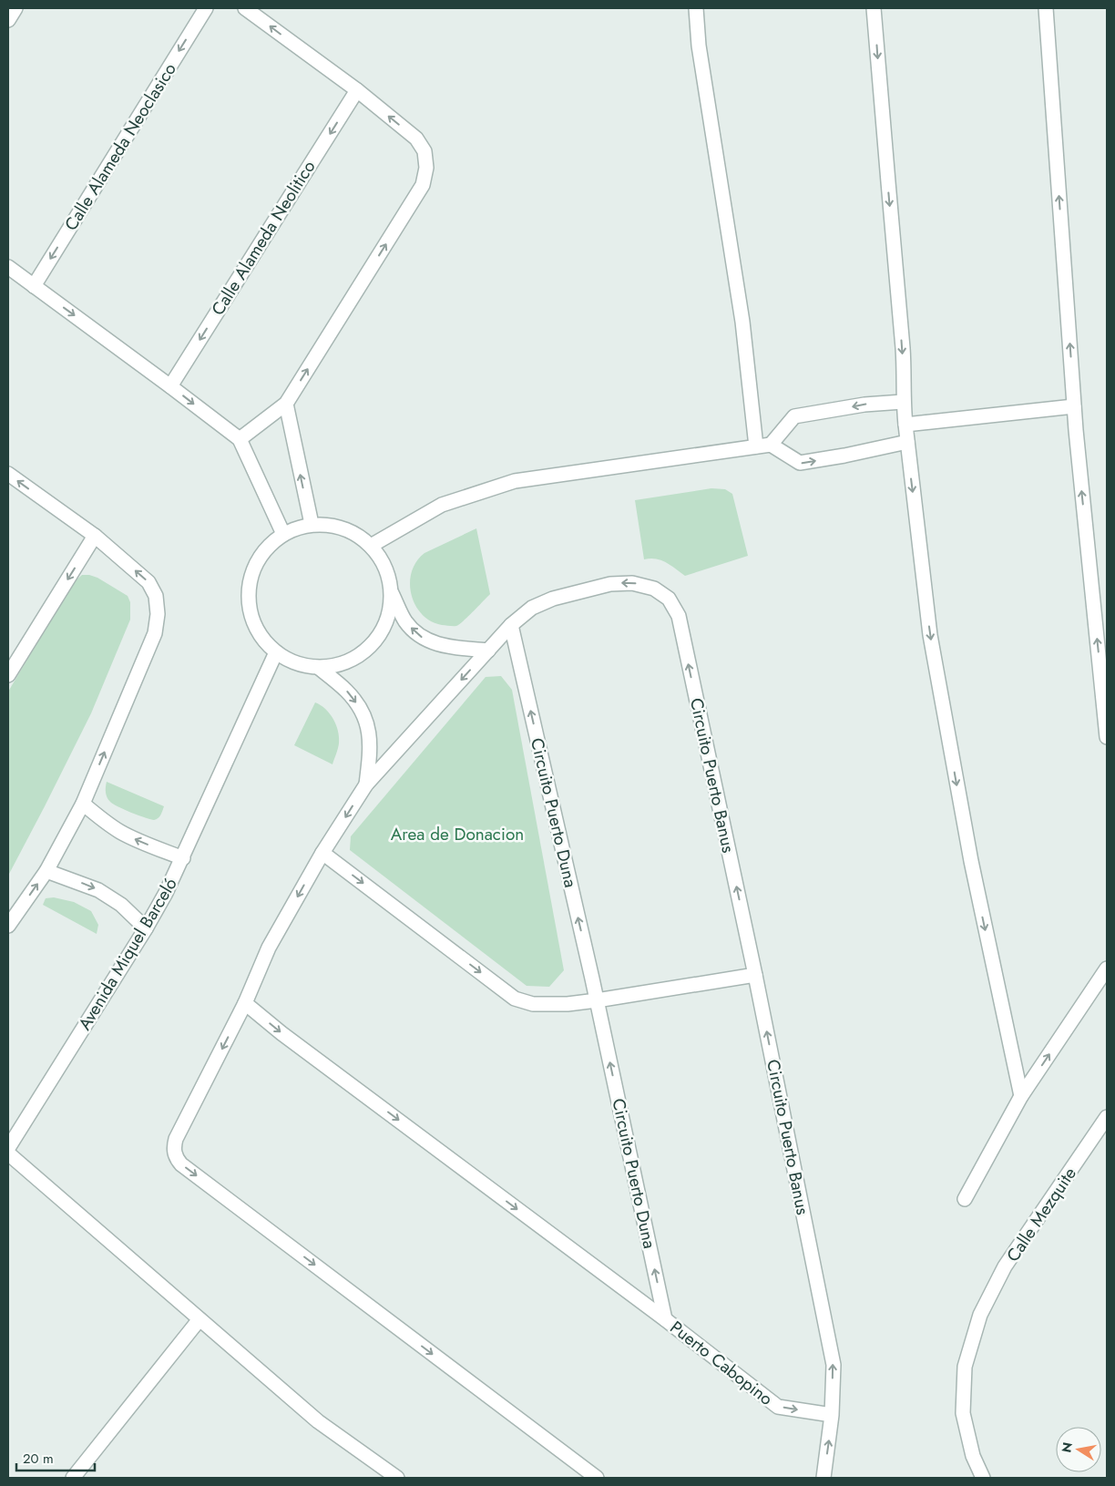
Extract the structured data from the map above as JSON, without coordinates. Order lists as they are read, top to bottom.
{
  "streets": {
    "street": [
      "Calle Alameda Neoclasico",
      "Calle Alameda Neolitico",
      "Circuito Puerto Banus",
      "Circuito Puerto Duna",
      "Avenida Miquel Barceló",
      "Calle Mezquite",
      "Puerto Cabopino"
    ]
  },
  "crossings": [
    ["Circuito Puerto Banus", "Circuito Puerto Duna"],
    ["Circuito Puerto Banus", "Puerto Cabopino"],
    ["Circuito Puerto Duna", "Puerto Cabopino"]
  ],
  "one_way": [
    "Calle Alameda Neoclasico",
    "Calle Alameda Neolitico",
    "Circuito Puerto Duna",
    "Puerto Cabopino"
  ],
  "parks": ["Area de Donacion"],
  "scale_bar": "20 m",
  "north": "left"
}
